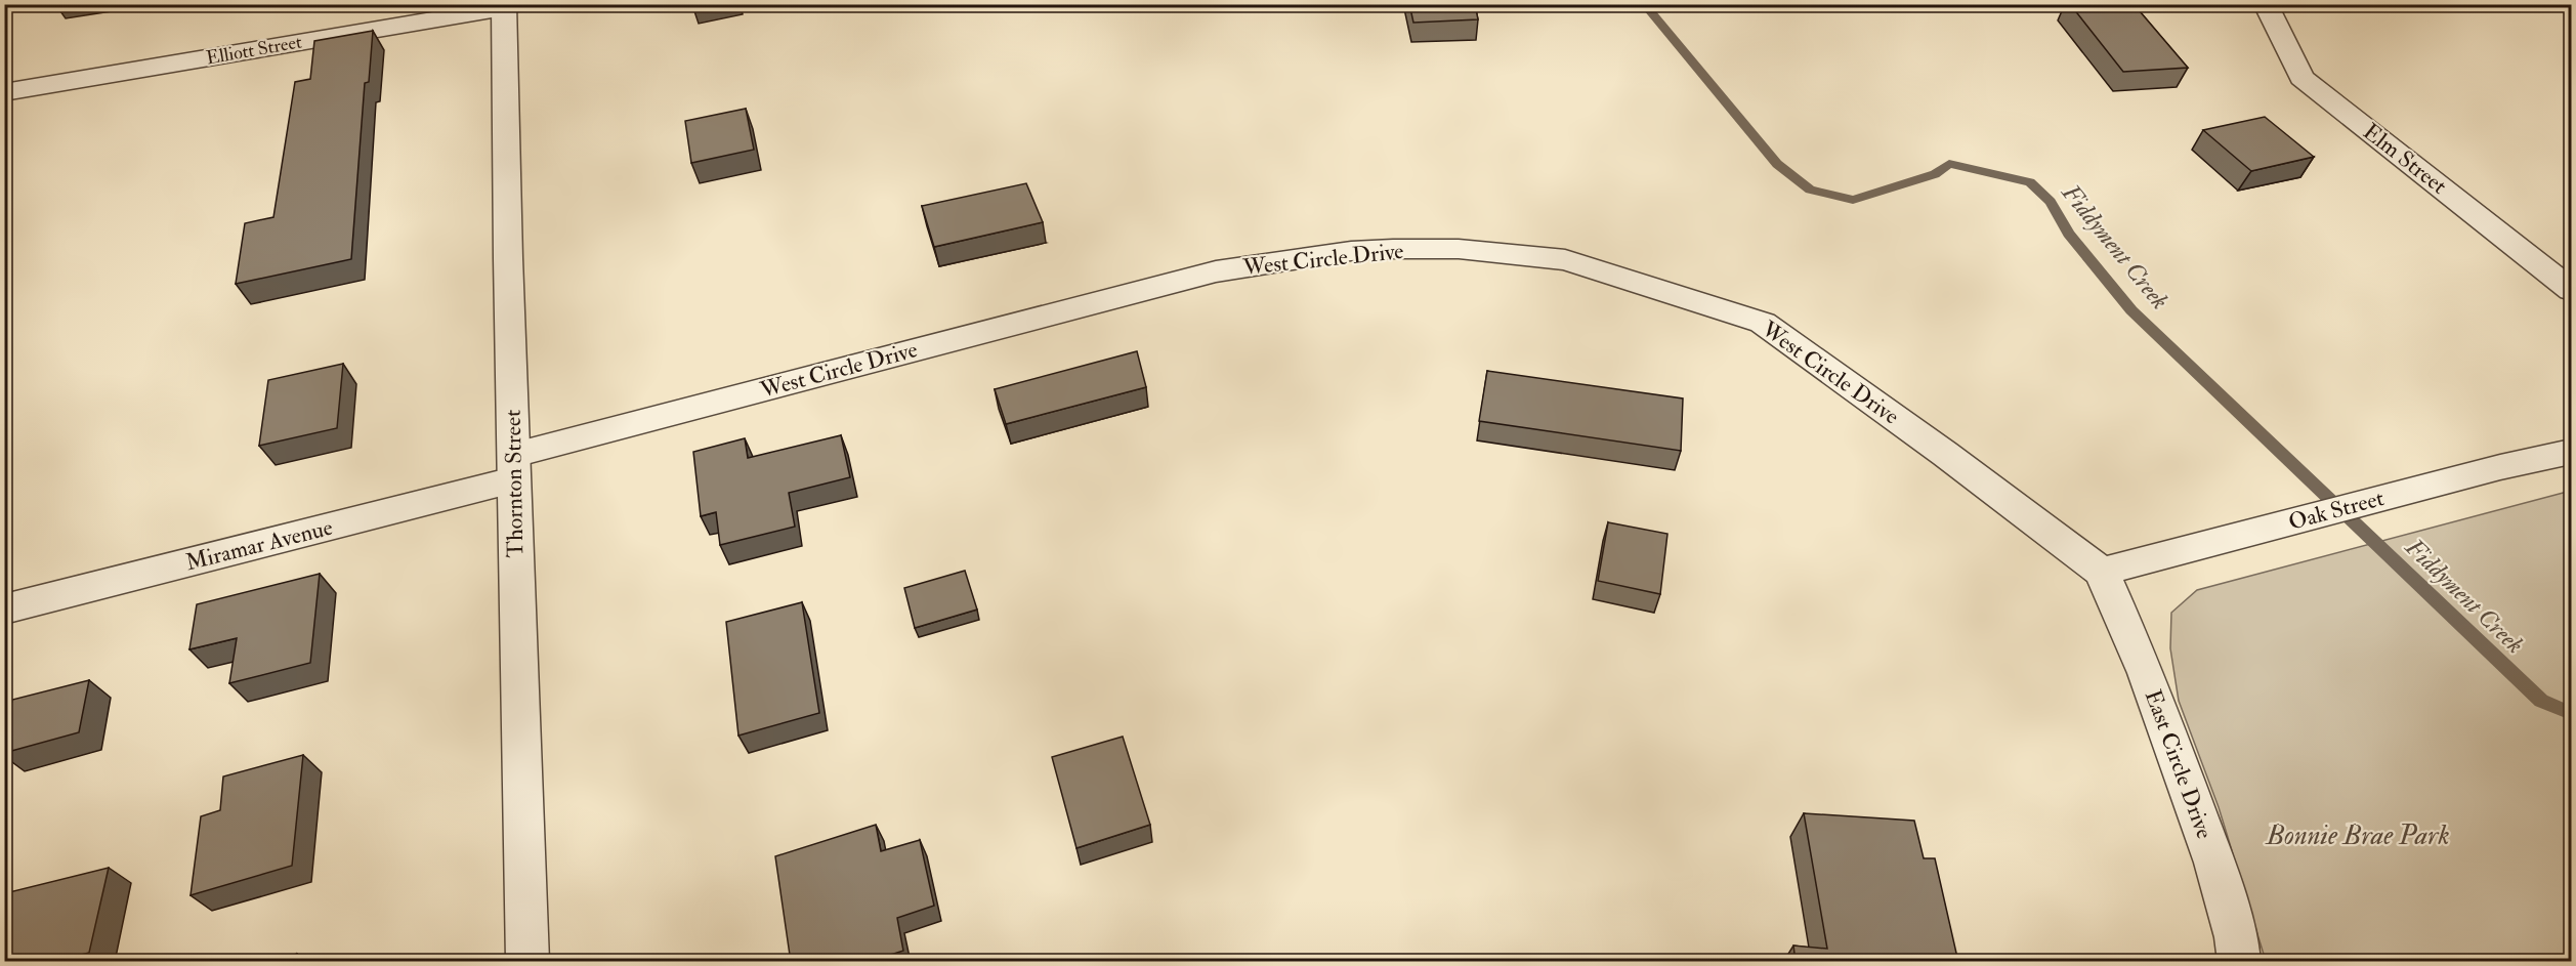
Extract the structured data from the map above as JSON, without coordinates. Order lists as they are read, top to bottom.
{
  "streets": {
    "street": [
      "Elliott Street",
      "Elm Street",
      "West Circle Drive",
      "Thornton Street",
      "Oak Street",
      "Miramar Avenue",
      "East Circle Drive"
    ]
  },
  "crossings": [
    ["Elliott Street", "Thornton Street"],
    ["West Circle Drive", "Thornton Street"],
    ["West Circle Drive", "Oak Street"],
    ["West Circle Drive", "Miramar Avenue"],
    ["West Circle Drive", "East Circle Drive"],
    ["Thornton Street", "Miramar Avenue"],
    ["Oak Street", "East Circle Drive"]
  ],
  "water": ["Fiddyment Creek"],
  "parks": ["Bonnie Brae Park"]
}
